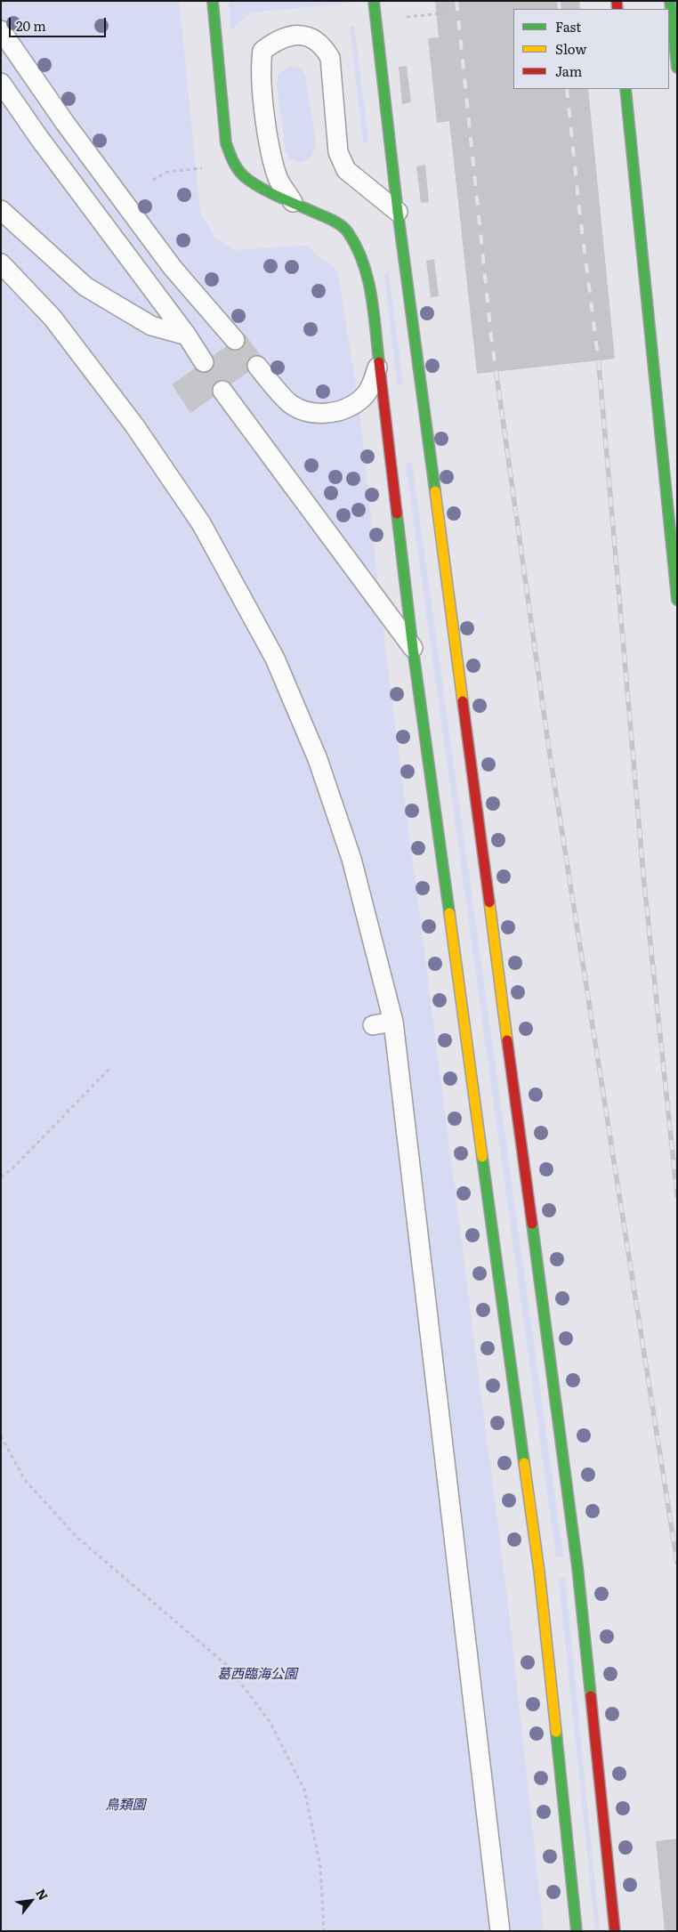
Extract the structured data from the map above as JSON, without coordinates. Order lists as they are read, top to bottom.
{
  "parks": ["葛西臨海公園", "鳥類園"],
  "legend": ["Fast", "Slow", "Jam"],
  "scale_bar": "20 m",
  "north": "top right"
}
